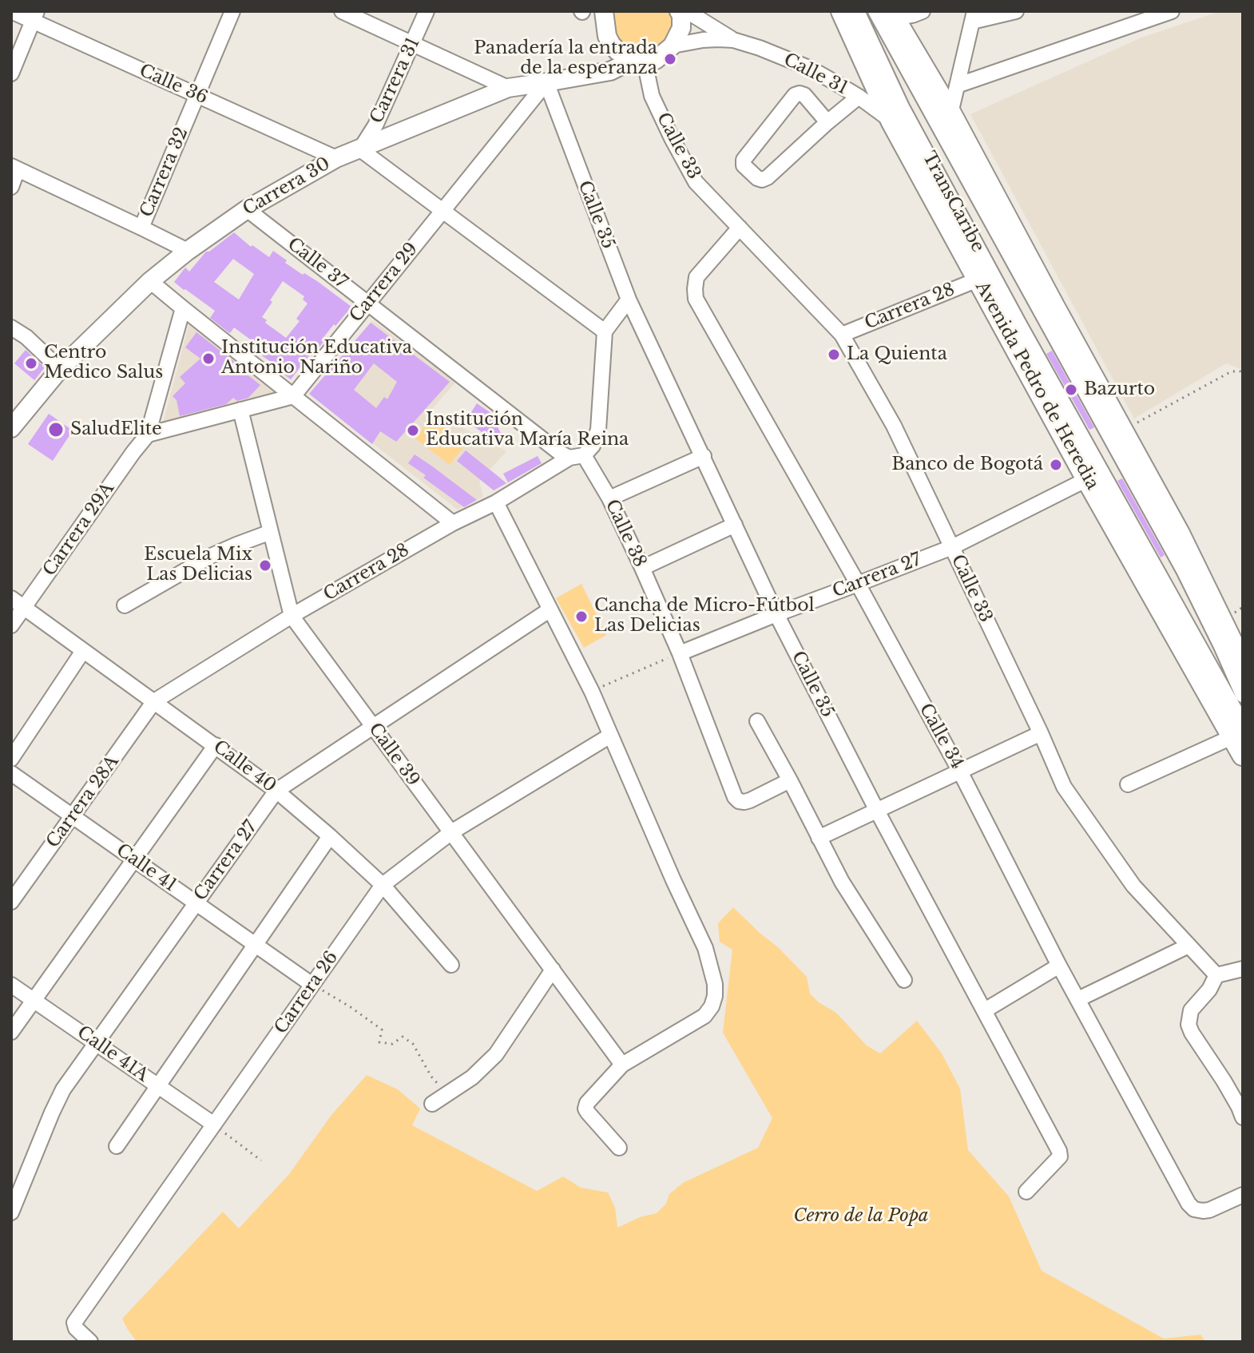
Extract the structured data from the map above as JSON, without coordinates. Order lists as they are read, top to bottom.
{
  "streets": {
    "highway": ["Avenida Pedro de Heredia"],
    "main road": ["Carrera 30"],
    "street": [
      "Calle 31",
      "Carrera 31",
      "Calle 36",
      "Calle 33",
      "Carrera 32",
      "TransCaribe",
      "Calle 35",
      "Calle 37",
      "Carrera 29",
      "Carrera 28",
      "Carrera 29A",
      "Calle 38",
      "Carrera 27",
      "Calle 34",
      "Calle 39",
      "Calle 40",
      "Carrera 28A",
      "Calle 41",
      "Carrera 26",
      "Calle 41A"
    ]
  },
  "crossings": [
    ["Calle 31", "Avenida Pedro de Heredia"],
    ["Carrera 31", "Carrera 30"],
    ["Calle 36", "Carrera 32"],
    ["Calle 36", "Carrera 30"],
    ["Calle 33", "Carrera 28"],
    ["Calle 33", "Carrera 27"],
    ["Calle 33", "Calle 34"],
    ["Carrera 30", "Calle 35"],
    ["Carrera 30", "Calle 37"],
    ["Carrera 30", "Carrera 29"],
    ["TransCaribe", "Avenida Pedro de Heredia"],
    ["Calle 35", "Carrera 29"],
    ["Calle 35", "Carrera 27"],
    ["Calle 37", "Carrera 29"],
    ["Calle 37", "Carrera 28"],
    ["Calle 37", "Calle 38"],
    ["Carrera 28", "Avenida Pedro de Heredia"],
    ["Carrera 28", "Calle 38"],
    ["Carrera 28", "Calle 39"],
    ["Carrera 28", "Calle 40"],
    ["Carrera 28", "Carrera 28A"],
    ["Avenida Pedro de Heredia", "Carrera 27"],
    ["Carrera 29A", "Calle 40"],
    ["Calle 38", "Carrera 27"],
    ["Carrera 27", "Calle 34"],
    ["Carrera 27", "Calle 39"],
    ["Carrera 27", "Calle 40"],
    ["Carrera 27", "Calle 41"],
    ["Carrera 27", "Calle 41A"],
    ["Calle 39", "Carrera 26"],
    ["Calle 40", "Carrera 28A"],
    ["Calle 40", "Carrera 26"],
    ["Carrera 28A", "Calle 41"],
    ["Calle 41", "Carrera 26"],
    ["Carrera 26", "Calle 41A"]
  ],
  "parks": ["Cerro de la Popa"],
  "places": [
    "Panadería la entrada de la esperanza",
    "La Quienta",
    "Institución Educativa Antonio Nariño",
    "Centro Medico Salus",
    "Bazurto",
    "SaludElite",
    "Institución Educativa María Reina",
    "Banco de Bogotá",
    "Escuela Mix Las Delicias",
    "Cancha de Micro-Fútbol Las Delicias"
  ]
}
